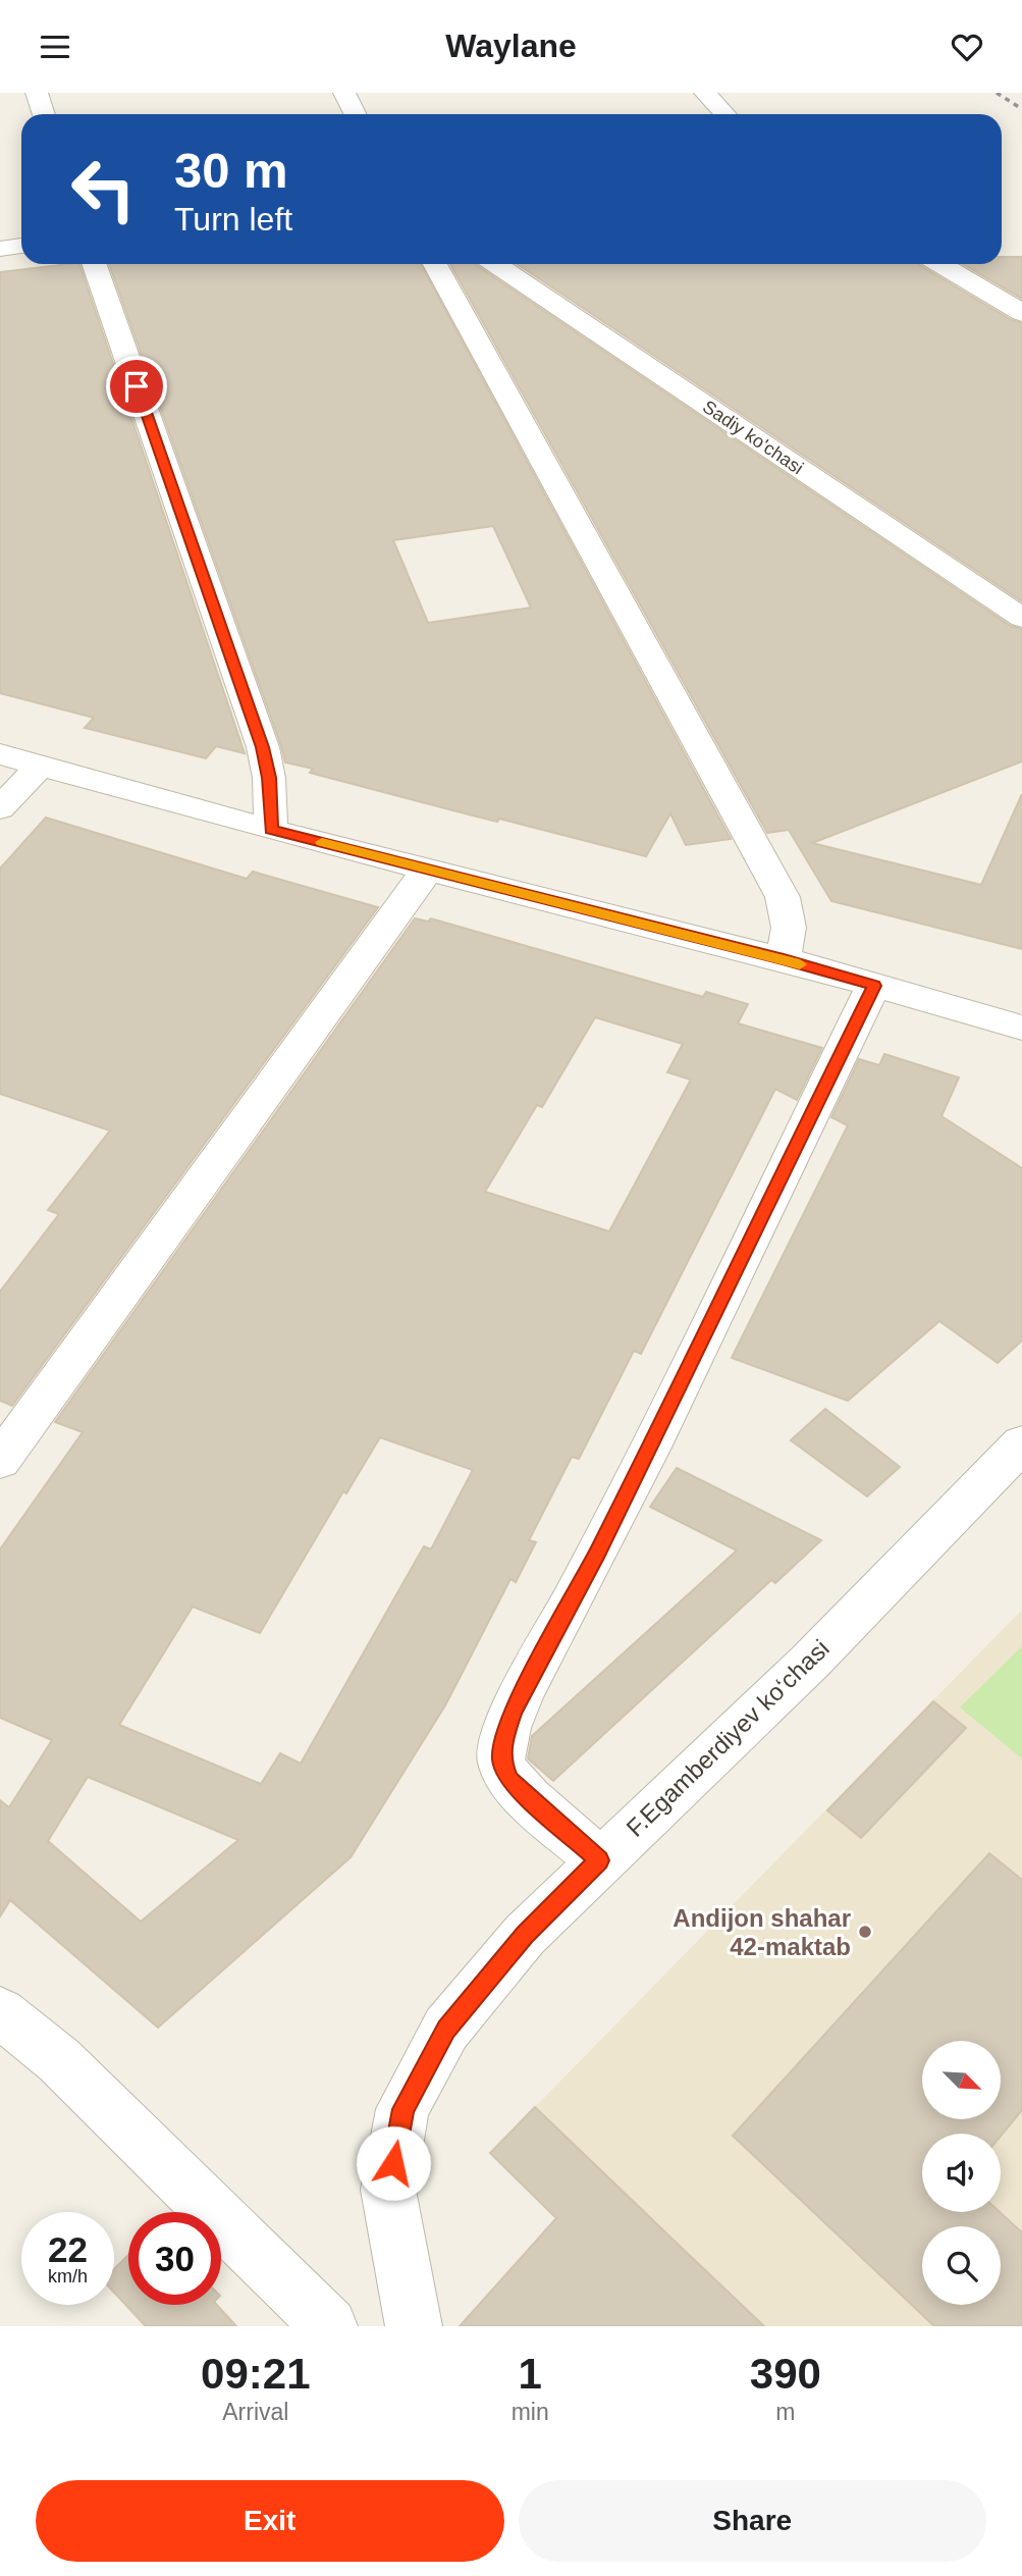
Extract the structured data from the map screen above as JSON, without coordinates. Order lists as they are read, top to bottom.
{
  "streets": {
    "street": ["Sadiy ko'chasi", "F.Egamberdiyev kо‘chasi"]
  },
  "places": ["Andijon shahar 42-maktab"],
  "north": "bottom right",
  "page": {
    "header": "Waylane",
    "turn": ["30 m", "Turn left"],
    "speed": "22 km/h",
    "limit": "30",
    "eta": [
      "09:21",
      "Arrival",
      "1",
      "min",
      "390",
      "m"
    ],
    "buttons": ["Exit", "Share"]
  }
}
